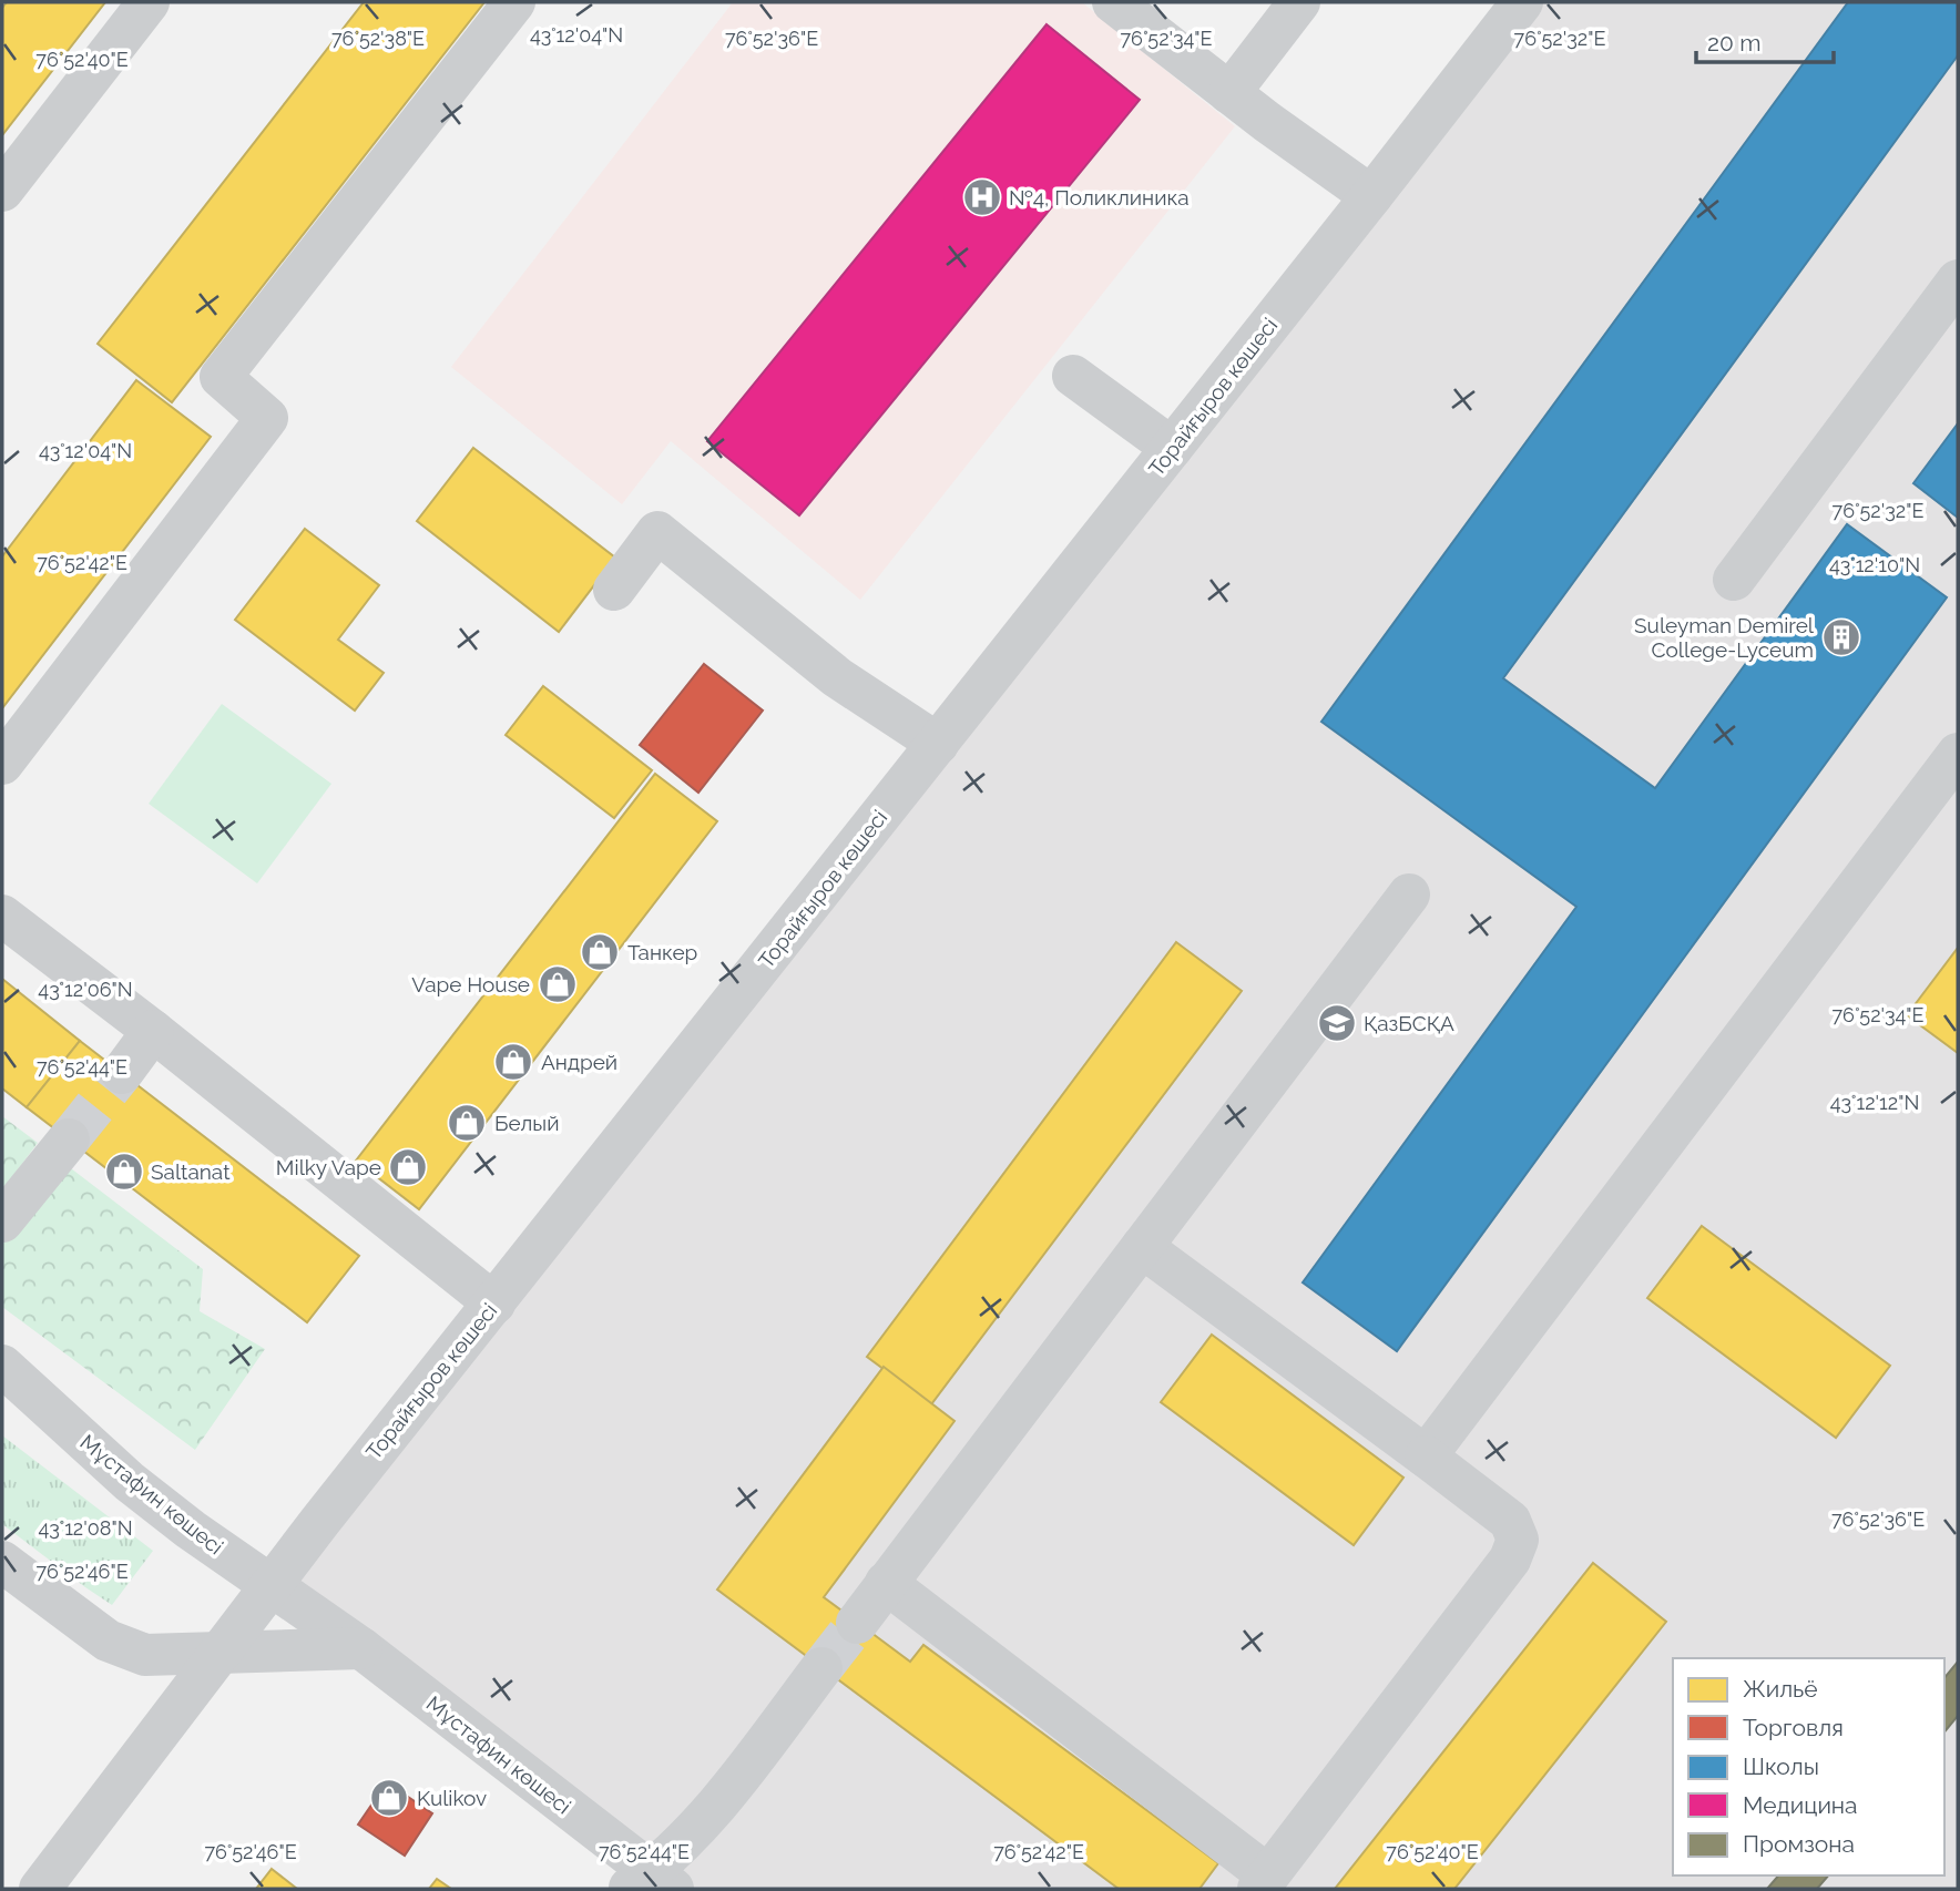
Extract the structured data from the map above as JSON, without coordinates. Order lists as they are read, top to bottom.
{
  "streets": {
    "street": ["Торайғыров көшесі", "Мұcтафин көшесі", "Мұстафин көшесі"]
  },
  "crossings": [
    ["Торайғыров көшесі", "Мұcтафин көшесі"],
    ["Торайғыров көшесі", "Мұстафин көшесі"],
    ["Мұcтафин көшесі", "Мұстафин көшесі"]
  ],
  "places": {
    "hospital": ["№4, Поликлиника"],
    "building": ["Suleyman Demirel College-Lyceum"],
    "shop": [
      "Танкер",
      "Vape House",
      "Андрей",
      "Белый",
      "Milky Vape",
      "Saltanat",
      "Kulikov"
    ],
    "school or university": ["ҚазБСҚА"]
  },
  "legend": [
    "Жильё",
    "Торговля",
    "Школы",
    "Медицина",
    "Промзона"
  ],
  "scale_bar": "20 m",
  "coordinates": [
    "43°12'04\"N",
    "76°52'38\"E",
    "76°52'36\"E",
    "76°52'34\"E",
    "76°52'32\"E",
    "76°52'40\"E",
    "76°52'42\"E",
    "43°12'10\"N",
    "43°12'06\"N",
    "76°52'44\"E",
    "43°12'12\"N",
    "43°12'08\"N",
    "76°52'46\"E"
  ]
}
